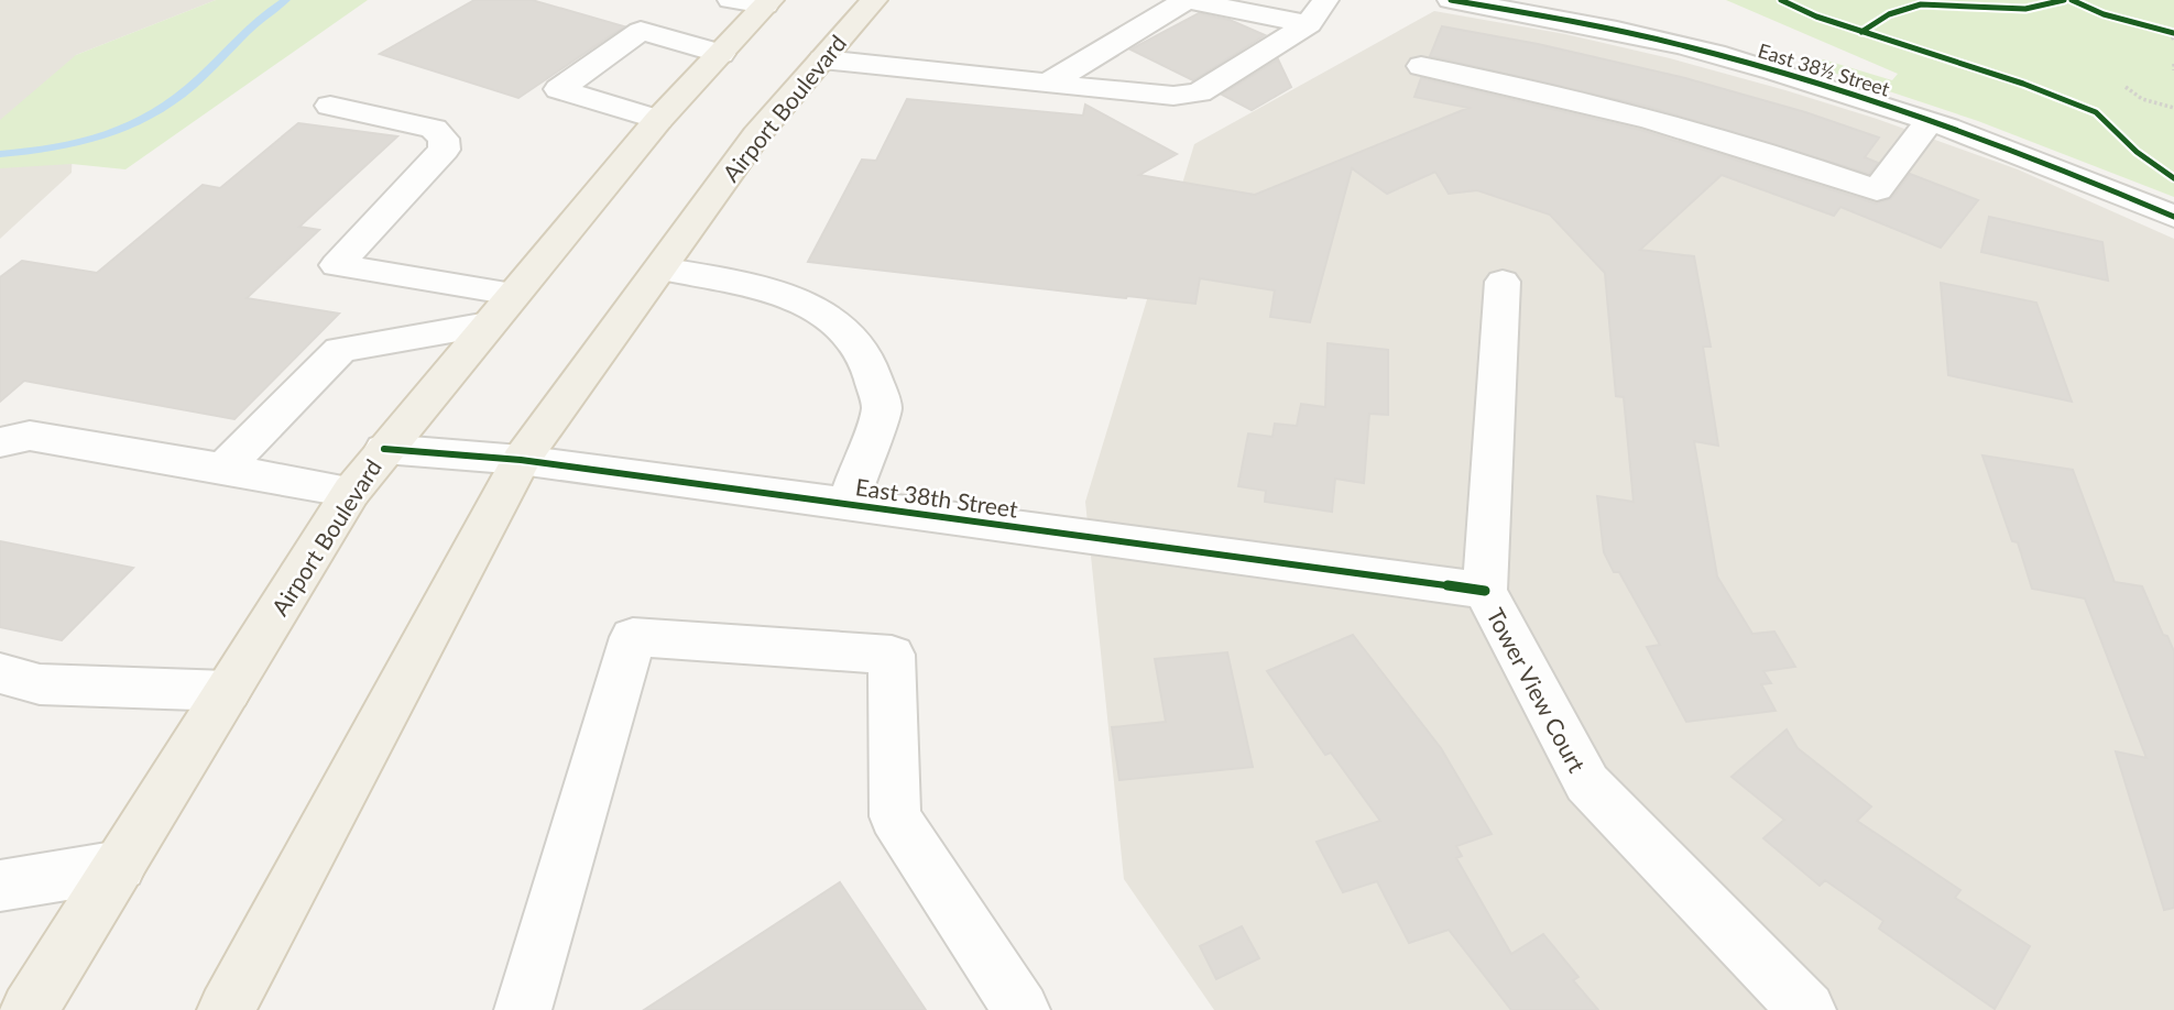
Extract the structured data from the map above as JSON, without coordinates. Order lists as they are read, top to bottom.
{
  "streets": {
    "main road": ["Airport Boulevard"],
    "street": ["East 38½ Street", "East 38th Street", "Tower View Court"]
  },
  "crossings": [
    ["Airport Boulevard", "East 38th Street"],
    ["East 38th Street", "Tower View Court"]
  ]
}
